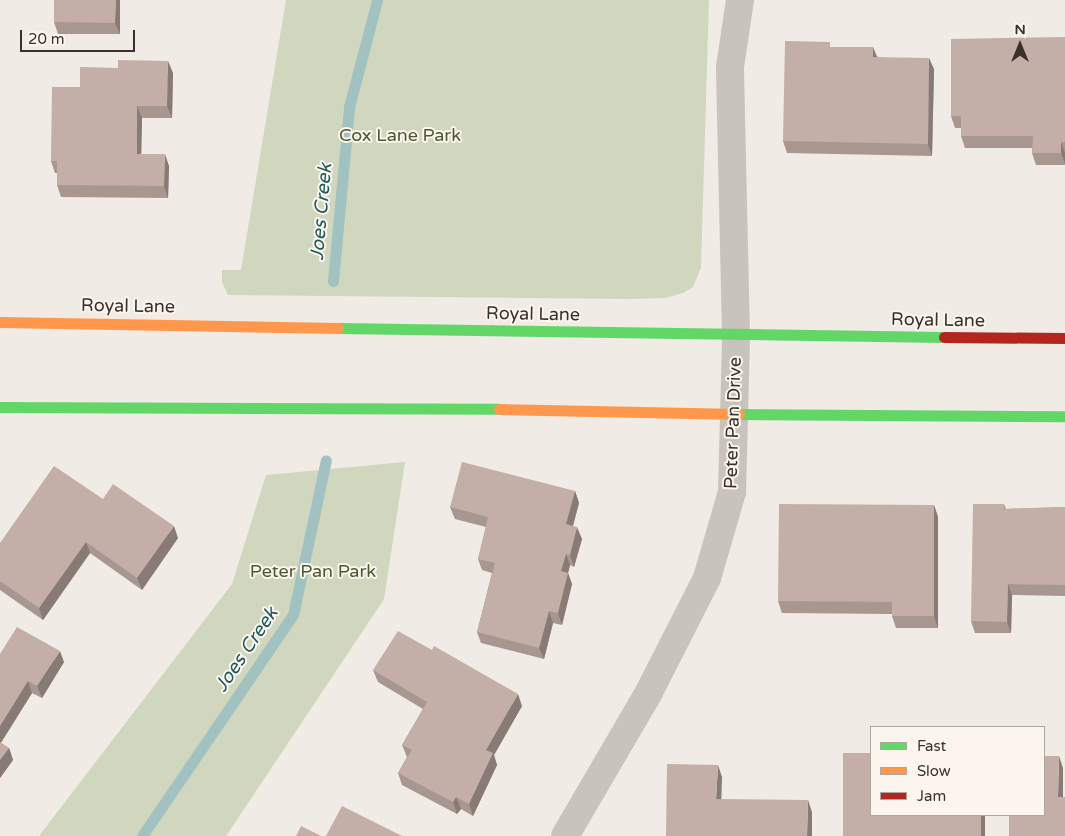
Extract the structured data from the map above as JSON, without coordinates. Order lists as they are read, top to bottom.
{
  "streets": {
    "main road": ["Royal Lane"],
    "street": ["Peter Pan Drive"]
  },
  "crossings": [
    ["Royal Lane", "Peter Pan Drive"]
  ],
  "water": ["Joes Creek"],
  "parks": ["Cox Lane Park", "Peter Pan Park"],
  "legend": ["Fast", "Slow", "Jam"],
  "scale_bar": "20 m",
  "north": "top"
}
